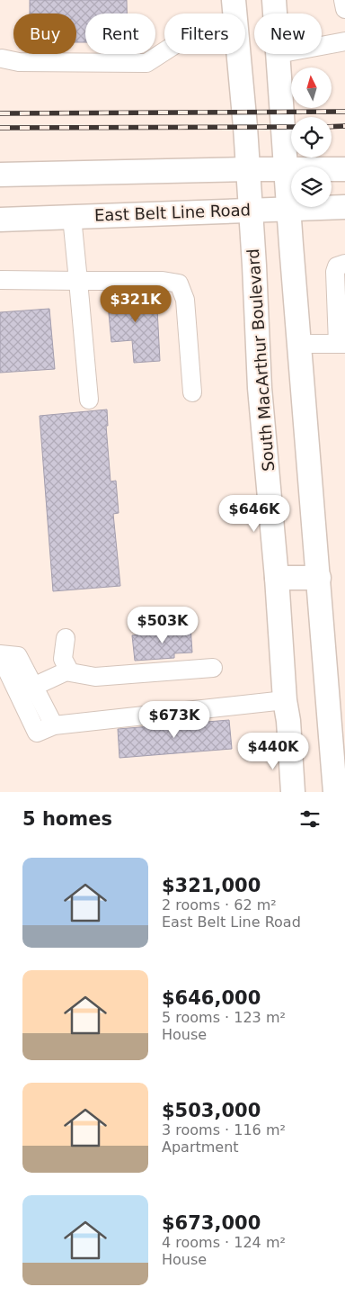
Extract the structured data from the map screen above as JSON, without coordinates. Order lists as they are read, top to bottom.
{
  "streets": {
    "main road": ["East Belt Line Road", "South MacArthur Boulevard"]
  },
  "crossings": [
    ["East Belt Line Road", "South MacArthur Boulevard"]
  ],
  "north": "top",
  "page": {
    "chip": [
      "Buy",
      "Rent",
      "Filters",
      "New"
    ],
    "price": [
      "$321K",
      "$646K",
      "$503K",
      "$673K",
      "$440K"
    ],
    "heading": "5 homes",
    "list": [
      {
        "name": "$321,000",
        "note": "2 rooms · 62 m² · East Belt Line Road"
      },
      {
        "name": "$646,000",
        "note": "5 rooms · 123 m² · House"
      },
      {
        "name": "$503,000",
        "note": "3 rooms · 116 m² · Apartment"
      },
      {
        "name": "$673,000",
        "note": "4 rooms · 124 m² · House"
      }
    ]
  }
}
